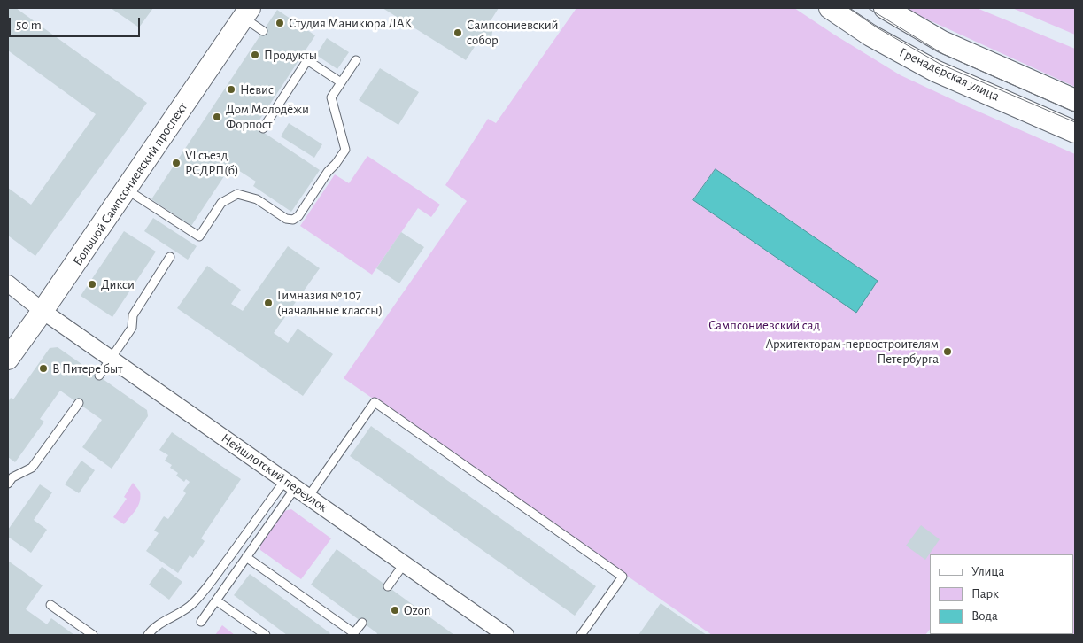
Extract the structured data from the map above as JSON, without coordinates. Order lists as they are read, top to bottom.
{
  "streets": {
    "street": ["Гренадерская улица", "Большой Сампсониевский проспект", "Нейшлотский переулок"]
  },
  "crossings": [
    ["Большой Сампсониевский проспект", "Нейшлотский переулок"]
  ],
  "parks": ["Сампсониевский сад"],
  "places": [
    "Студия Маникюра ЛАК",
    "Сампсониевский собор",
    "Продукты",
    "Невис",
    "Дом Молодёжи Форпост",
    "VI съезд РСДРП(б)",
    "Дикси",
    "Гимназия № 107 (начальные классы)",
    "Архитекторам-первостроителям Петербурга",
    "В Питере быт",
    "Ozon"
  ],
  "legend": ["Улица", "Парк", "Вода"],
  "scale_bar": "50 m"
}
